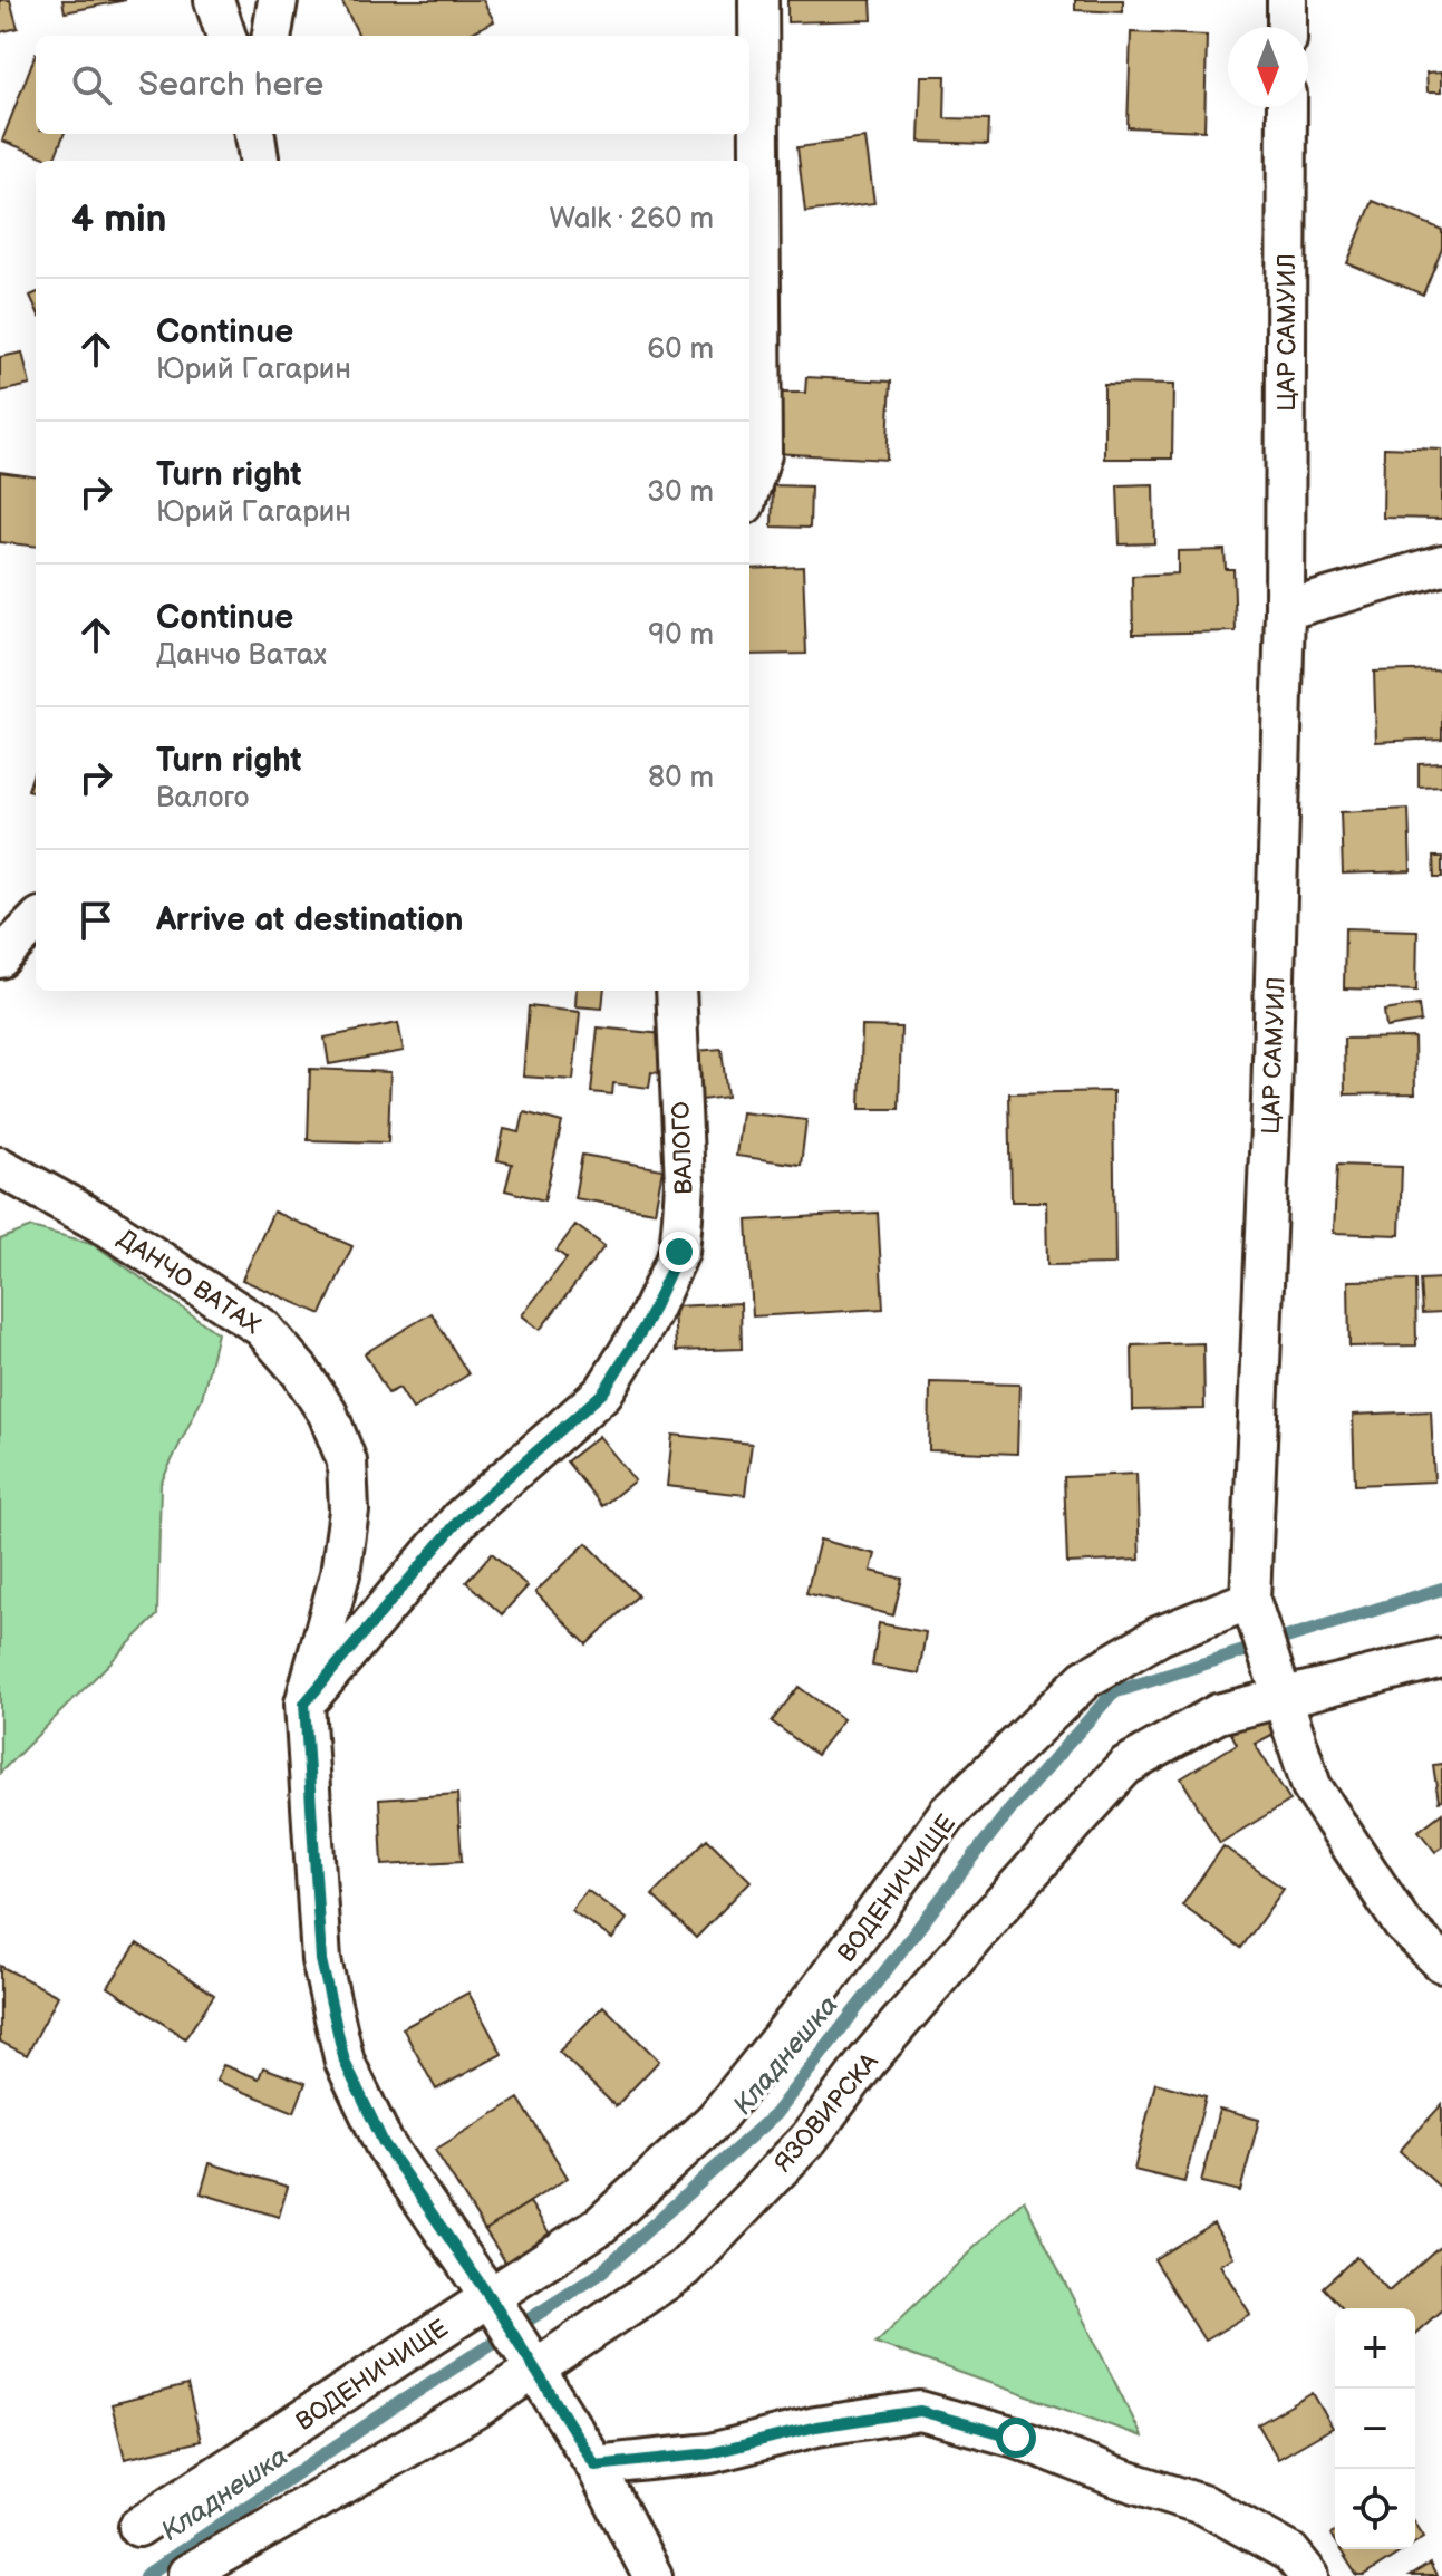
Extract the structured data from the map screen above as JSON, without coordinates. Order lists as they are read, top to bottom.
{
  "streets": {
    "street": [
      "ЦАР САМУИЛ",
      "ВАЛОГО",
      "ДАНЧО ВАТАХ",
      "ВОДЕНИЧИЩЕ",
      "ЯЗОВИРСКА"
    ]
  },
  "crossings": [
    ["ЦАР САМУИЛ", "ВОДЕНИЧИЩЕ"],
    ["ЦАР САМУИЛ", "ЯЗОВИРСКА"],
    ["ВАЛОГО", "ДАНЧО ВАТАХ"],
    ["ДАНЧО ВАТАХ", "ВОДЕНИЧИЩЕ"],
    ["ДАНЧО ВАТАХ", "ЯЗОВИРСКА"]
  ],
  "water": ["Кладнешка"],
  "north": "bottom",
  "page": {
    "search": "Search here",
    "heading": ["4 min", "Walk · 260 m"],
    "list": [
      ["Continue", "Юрий Гагарин", "60 m"],
      ["Turn right", "Юрий Гагарин", "30 m"],
      ["Continue", "Данчо Ватах", "90 m"],
      ["Turn right", "Валого", "80 m"],
      "Arrive at destination"
    ],
    "map_buttons": ["+", "−"]
  }
}
